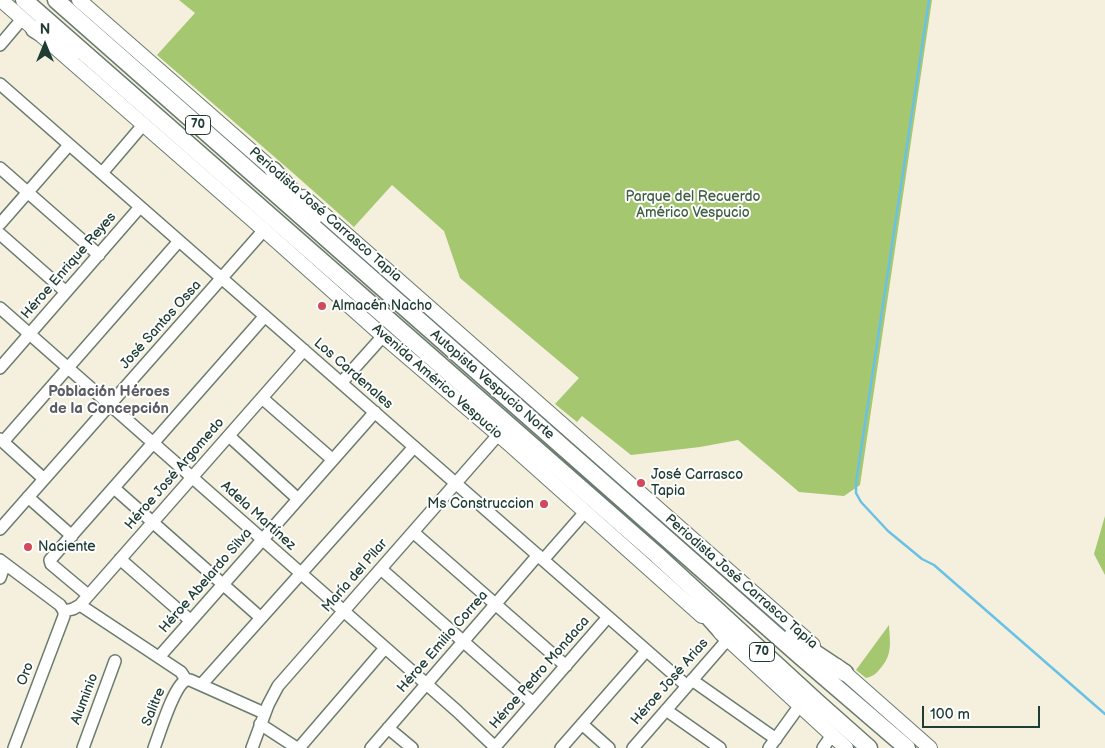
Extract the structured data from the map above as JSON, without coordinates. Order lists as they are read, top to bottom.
{
  "streets": {
    "highway": ["70", "Autopista Vespucio Norte"],
    "main road": ["Periodista José Carrasco Tapia", "Avenida Américo Vespucio"],
    "street": [
      "Héroe Enrique Reyes",
      "José Santos Ossa",
      "Los Cardenales",
      "Héroe José Argomedo",
      "Adela Martínez",
      "María del Pilar",
      "Héroe Abelardo Silva",
      "Héroe Emilio Correa",
      "Héroe Pedro Mondaca",
      "Oro",
      "Héroe José Arias",
      "Aluminio",
      "Salitre"
    ]
  },
  "crossings": [
    ["Héroe Enrique Reyes", "Los Cardenales"],
    ["Héroe Enrique Reyes", "Adela Martínez"],
    ["José Santos Ossa", "Los Cardenales"],
    ["José Santos Ossa", "Avenida Américo Vespucio"],
    ["José Santos Ossa", "Adela Martínez"],
    ["Los Cardenales", "Héroe José Argomedo"],
    ["Los Cardenales", "María del Pilar"],
    ["Los Cardenales", "Héroe Abelardo Silva"],
    ["Los Cardenales", "Héroe Emilio Correa"],
    ["Los Cardenales", "Héroe Pedro Mondaca"],
    ["Los Cardenales", "Héroe José Arias"],
    ["Avenida Américo Vespucio", "María del Pilar"],
    ["Avenida Américo Vespucio", "Héroe Emilio Correa"],
    ["Avenida Américo Vespucio", "Héroe José Arias"],
    ["Héroe José Argomedo", "Adela Martínez"],
    ["Héroe José Argomedo", "Oro"],
    ["Adela Martínez", "María del Pilar"],
    ["Adela Martínez", "Héroe Abelardo Silva"],
    ["Adela Martínez", "Héroe Emilio Correa"],
    ["Adela Martínez", "Héroe Pedro Mondaca"]
  ],
  "districts": ["Población Héroes de la Concepción"],
  "parks": ["Parque del Recuerdo Américo Vespucio"],
  "places": [
    "Almacén Nacho",
    "José Carrasco Tapia",
    "Ms Construccion",
    "Naciente"
  ],
  "scale_bar": "100 m",
  "north": "top"
}
